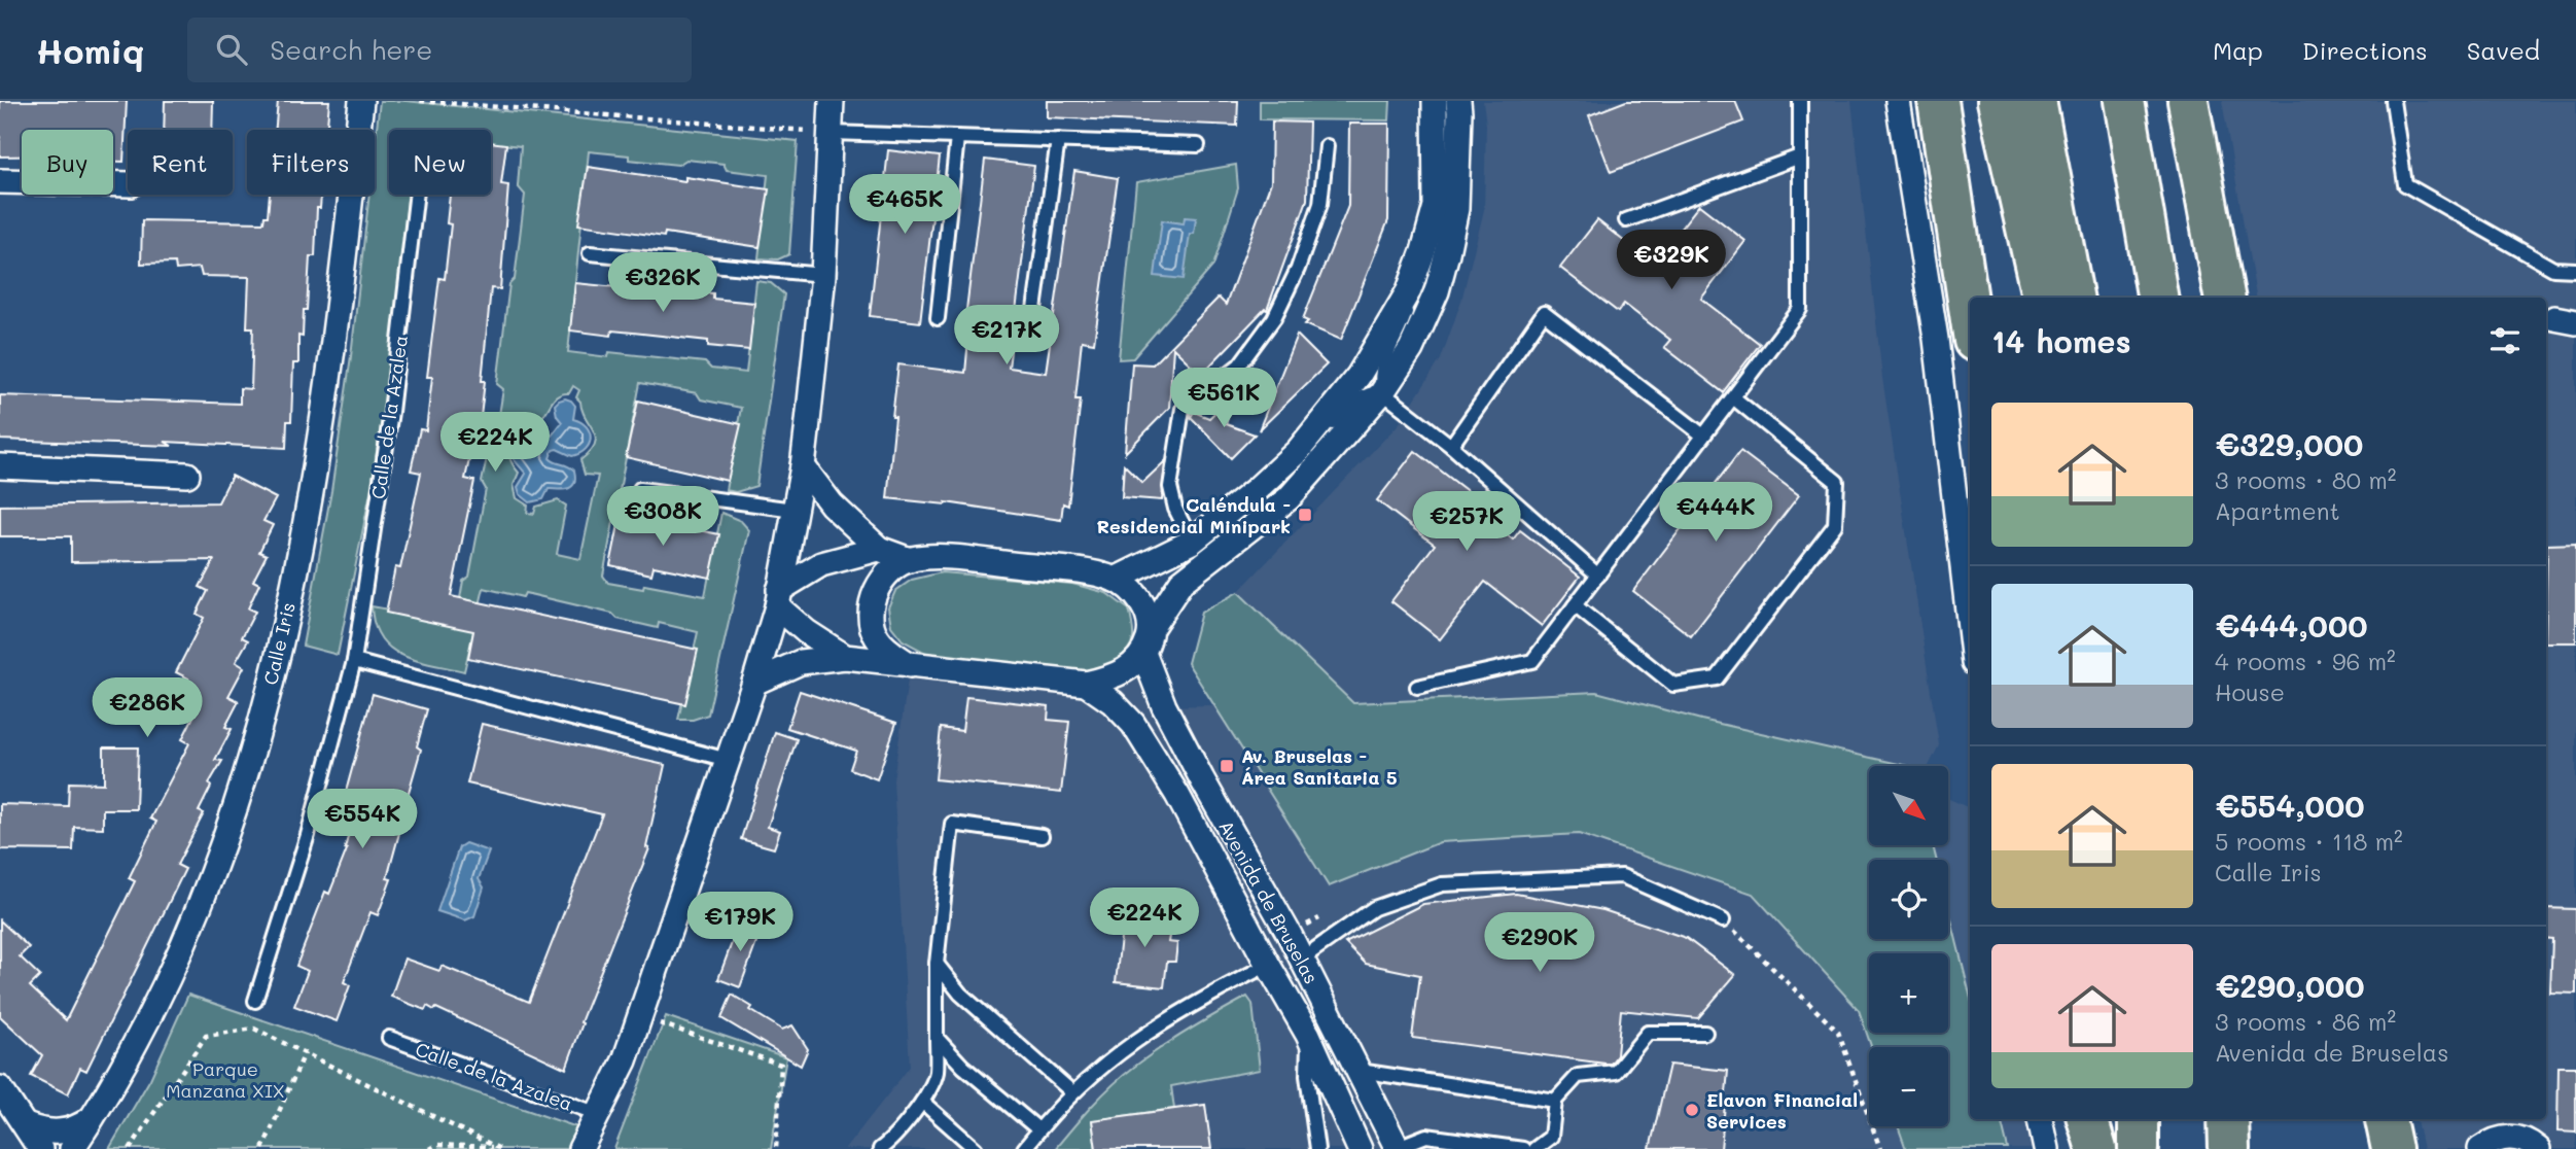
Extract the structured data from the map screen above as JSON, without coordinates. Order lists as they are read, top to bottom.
{
  "streets": {
    "street": ["Calle de la Azalea", "Calle Iris", "Avenida de Bruselas"]
  },
  "parks": ["Parque Manzana XIX"],
  "places": {
    "transit": ["Caléndula - Residencial Minipark", "Av. Bruselas - Área Sanitaria 5"],
    "other": ["Elavon Financial Services"]
  },
  "north": "bottom right",
  "page": {
    "header": "Homiq",
    "search": "Search here",
    "nav": ["Map", "Directions", "Saved"],
    "chip": [
      "Buy",
      "Rent",
      "Filters",
      "New"
    ],
    "price": [
      "€465K",
      "€329K",
      "€326K",
      "€217K",
      "€561K",
      "€224K",
      "€444K",
      "€308K",
      "€257K",
      "€286K",
      "€554K",
      "€224K",
      "€179K",
      "€290K"
    ],
    "heading": "14 homes",
    "list": [
      {
        "name": "€329,000",
        "note": "3 rooms · 80 m² · Apartment"
      },
      {
        "name": "€444,000",
        "note": "4 rooms · 96 m² · House"
      },
      {
        "name": "€554,000",
        "note": "5 rooms · 118 m² · Calle Iris"
      },
      {
        "name": "€290,000",
        "note": "3 rooms · 86 m² · Avenida de Bruselas"
      }
    ],
    "map_buttons": ["+", "−"]
  }
}
